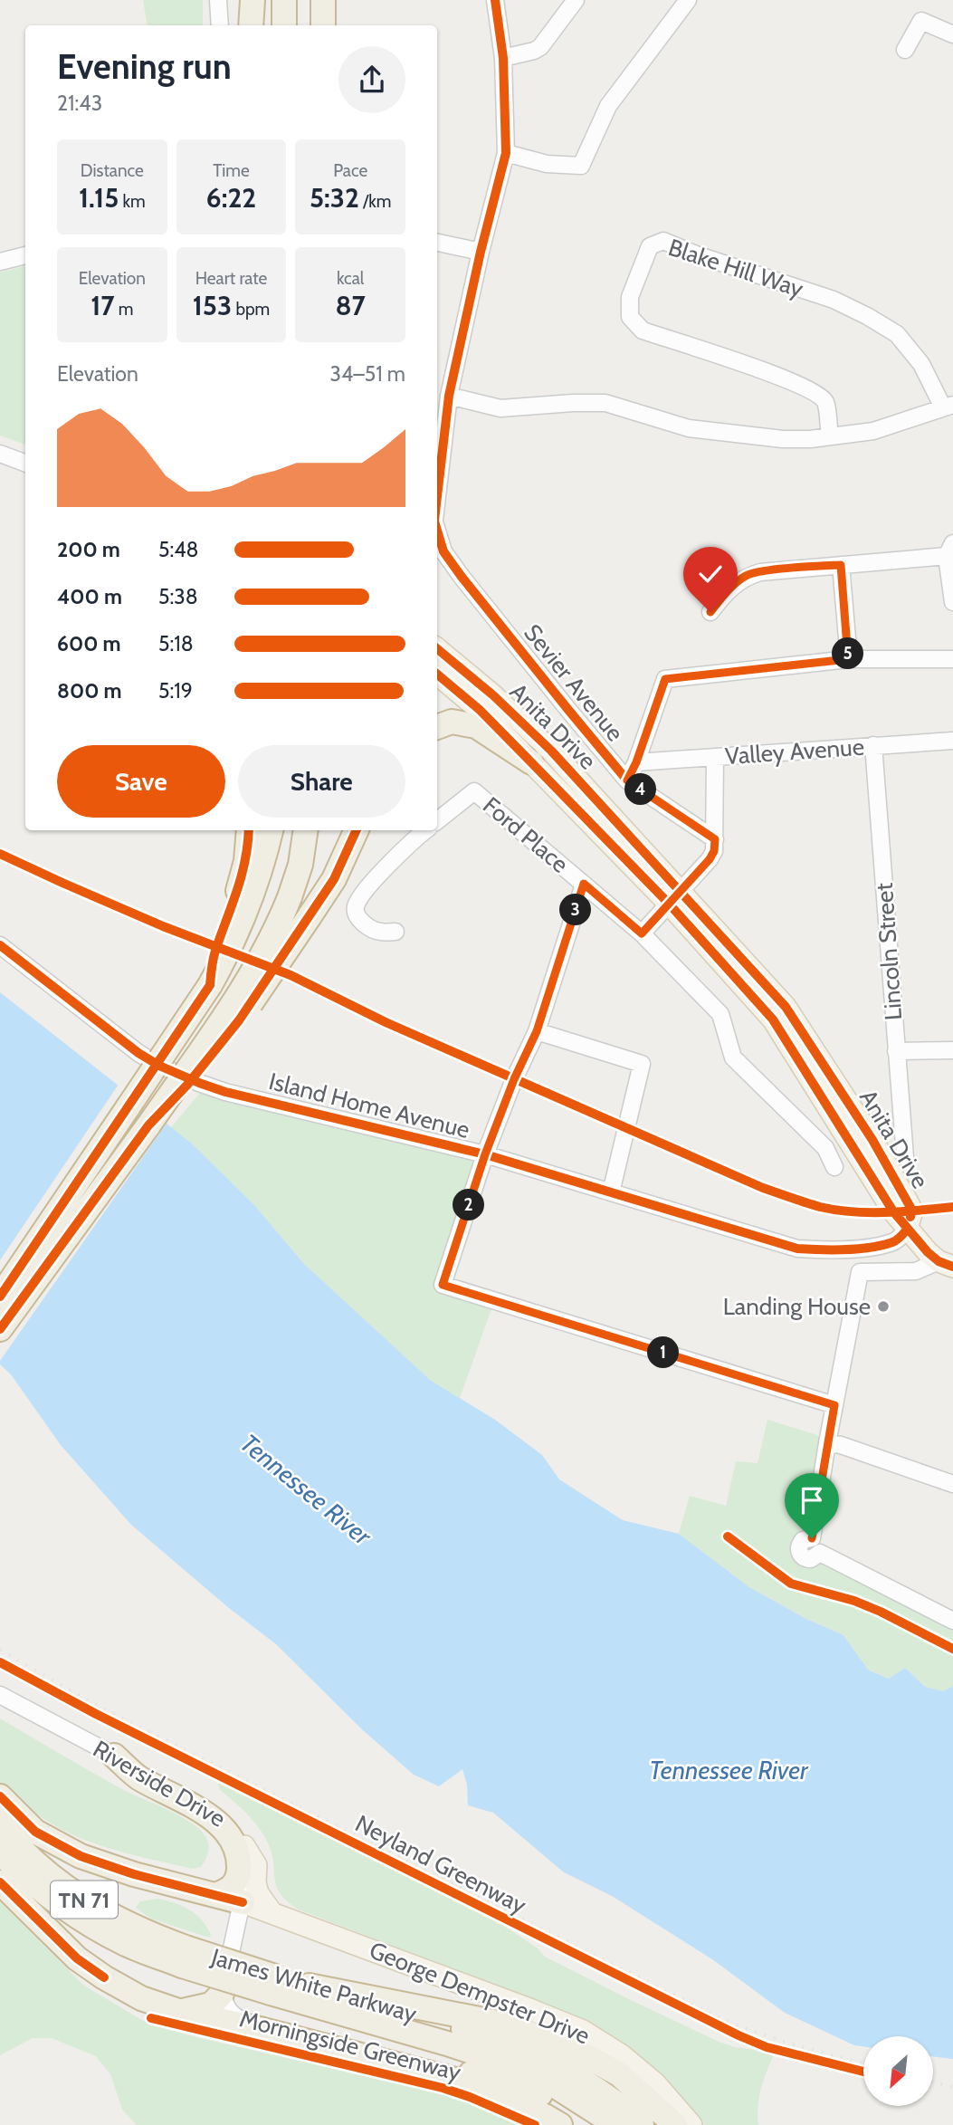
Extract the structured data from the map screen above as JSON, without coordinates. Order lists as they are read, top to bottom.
{
  "streets": {
    "highway": ["TN 71", "James White Parkway"],
    "main road": ["Anita Drive", "George Dempster Drive"],
    "street": [
      "Blake Hill Way",
      "Sevier Avenue",
      "Valley Avenue",
      "Ford Place",
      "Lincoln Street",
      "Island Home Avenue",
      "Riverside Drive"
    ],
    "cycle path": ["Neyland Greenway", "Morningside Greenway"]
  },
  "crossings": [
    ["Anita Drive", "Island Home Avenue"],
    ["Valley Avenue", "Lincoln Street"],
    ["Riverside Drive", "George Dempster Drive"]
  ],
  "water": ["Tennessee River"],
  "places": ["Landing House"],
  "north": "bottom left",
  "page": {
    "heading": ["Evening run", "21:43"],
    "stats": [
      ["Distance", "1.15 km"],
      ["Time", "6:22"],
      ["Pace", "5:32 /km"],
      ["Elevation", "17 m"],
      ["Heart rate", "153 bpm"],
      ["kcal", "87"]
    ],
    "chart": ["Elevation", "34–51 m"],
    "list": [
      {
        "name": "200 m",
        "note": "5:48"
      },
      {
        "name": "400 m",
        "note": "5:38"
      },
      {
        "name": "600 m",
        "note": "5:18"
      },
      {
        "name": "800 m",
        "note": "5:19"
      }
    ],
    "pins": [
      "5",
      "4",
      "3",
      "2",
      "1"
    ],
    "buttons": ["Save", "Share"]
  }
}
